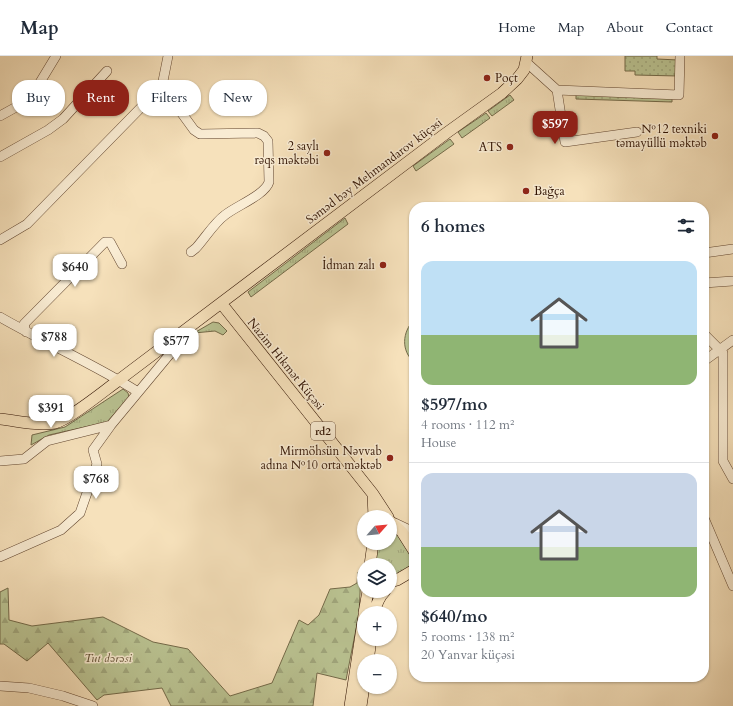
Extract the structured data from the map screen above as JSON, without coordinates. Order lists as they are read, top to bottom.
{
  "streets": {
    "main road": ["Səməd bəy Mehmandarov küçəsi", "Nazim Hikmət Küçəsi", "rd2"]
  },
  "crossings": [
    ["Səməd bəy Mehmandarov küçəsi", "Nazim Hikmət Küçəsi"]
  ],
  "parks": ["Tut dərəsi"],
  "places": [
    "Poçt",
    "№12 texniki təmayüllü məktəb",
    "ATS",
    "2 saylı rəqs məktəbi",
    "Bağça",
    "İdman zalı",
    "Mirmöhsün Nəvvab adına №10 orta məktəb"
  ],
  "north": "top right",
  "page": {
    "header": "Map",
    "nav": [
      "Home",
      "Map",
      "About",
      "Contact"
    ],
    "chip": [
      "Buy",
      "Rent",
      "Filters",
      "New"
    ],
    "price": [
      "$597",
      "$640",
      "$788",
      "$577",
      "$391",
      "$768"
    ],
    "heading": "6 homes",
    "list": [
      {
        "name": "$597/mo",
        "note": "4 rooms · 112 m² · House"
      },
      {
        "name": "$640/mo",
        "note": "5 rooms · 138 m² · 20 Yanvar küçəsi"
      }
    ],
    "map_buttons": ["+", "−"]
  }
}
